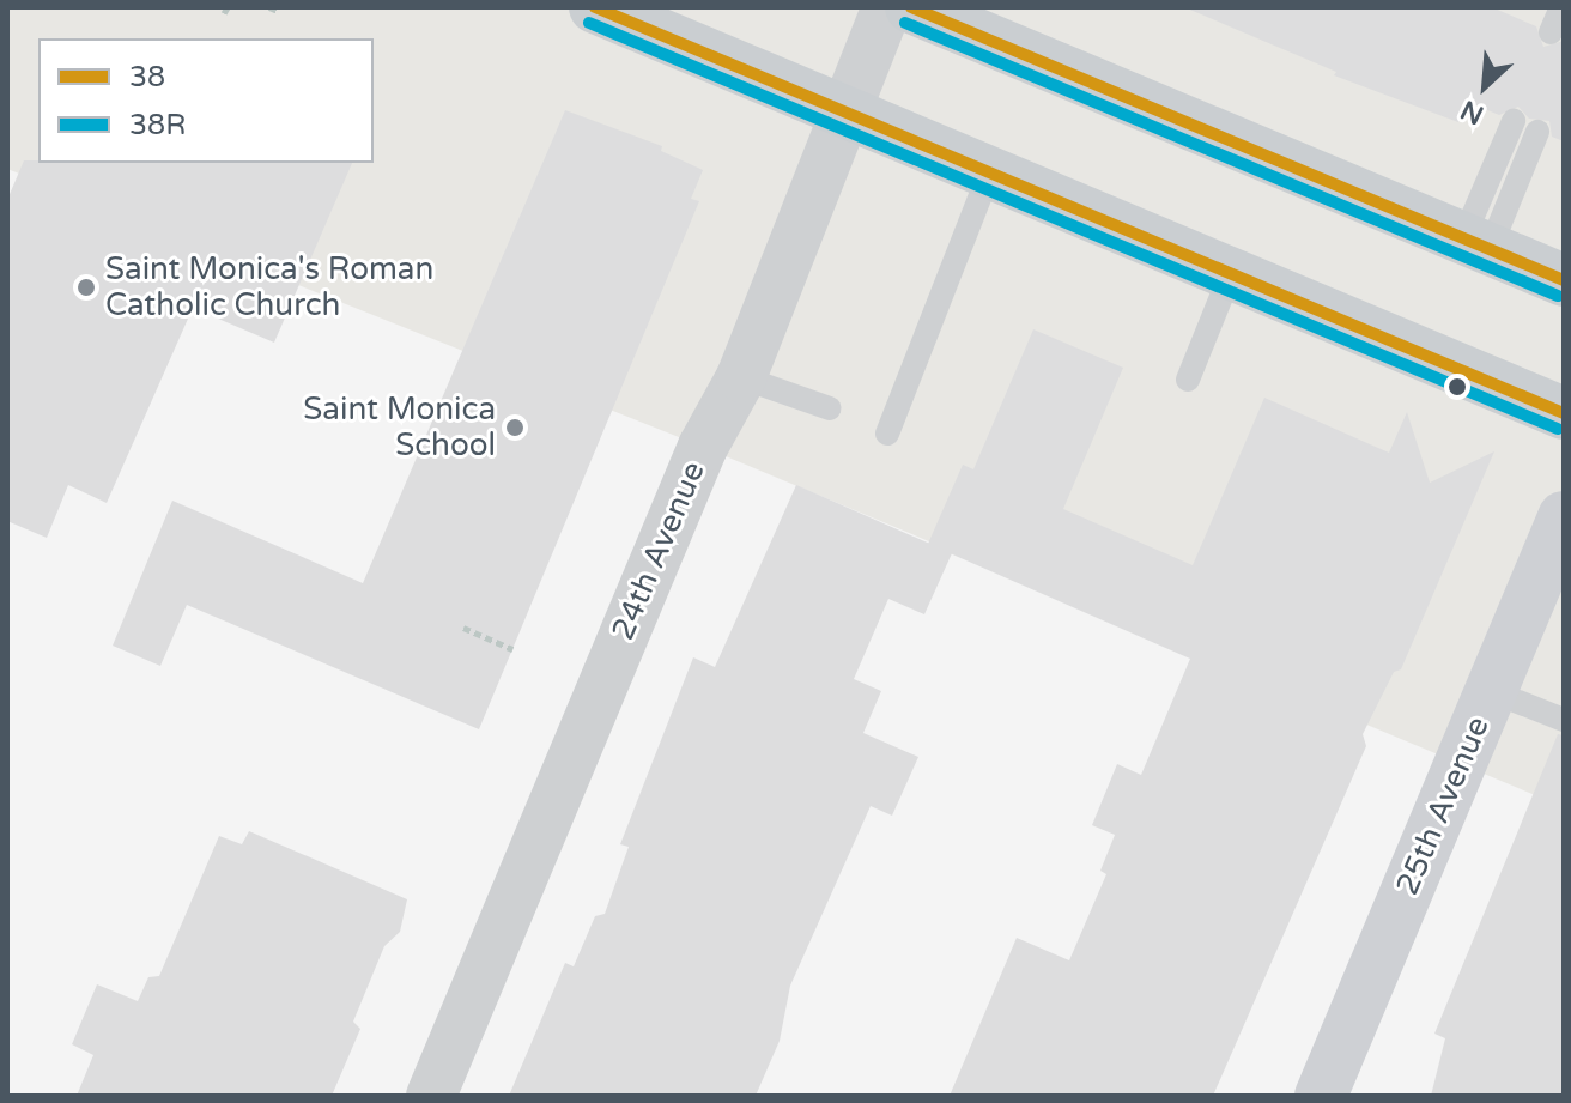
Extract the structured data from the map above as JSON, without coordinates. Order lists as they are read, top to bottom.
{
  "streets": {
    "main road": ["25th Avenue"],
    "street": ["24th Avenue"]
  },
  "places": ["Saint Monica's Roman Catholic Church", "Saint Monica School"],
  "lines": ["transit line 38", "transit line 38R"],
  "legend": ["38", "38R"],
  "north": "bottom left"
}
